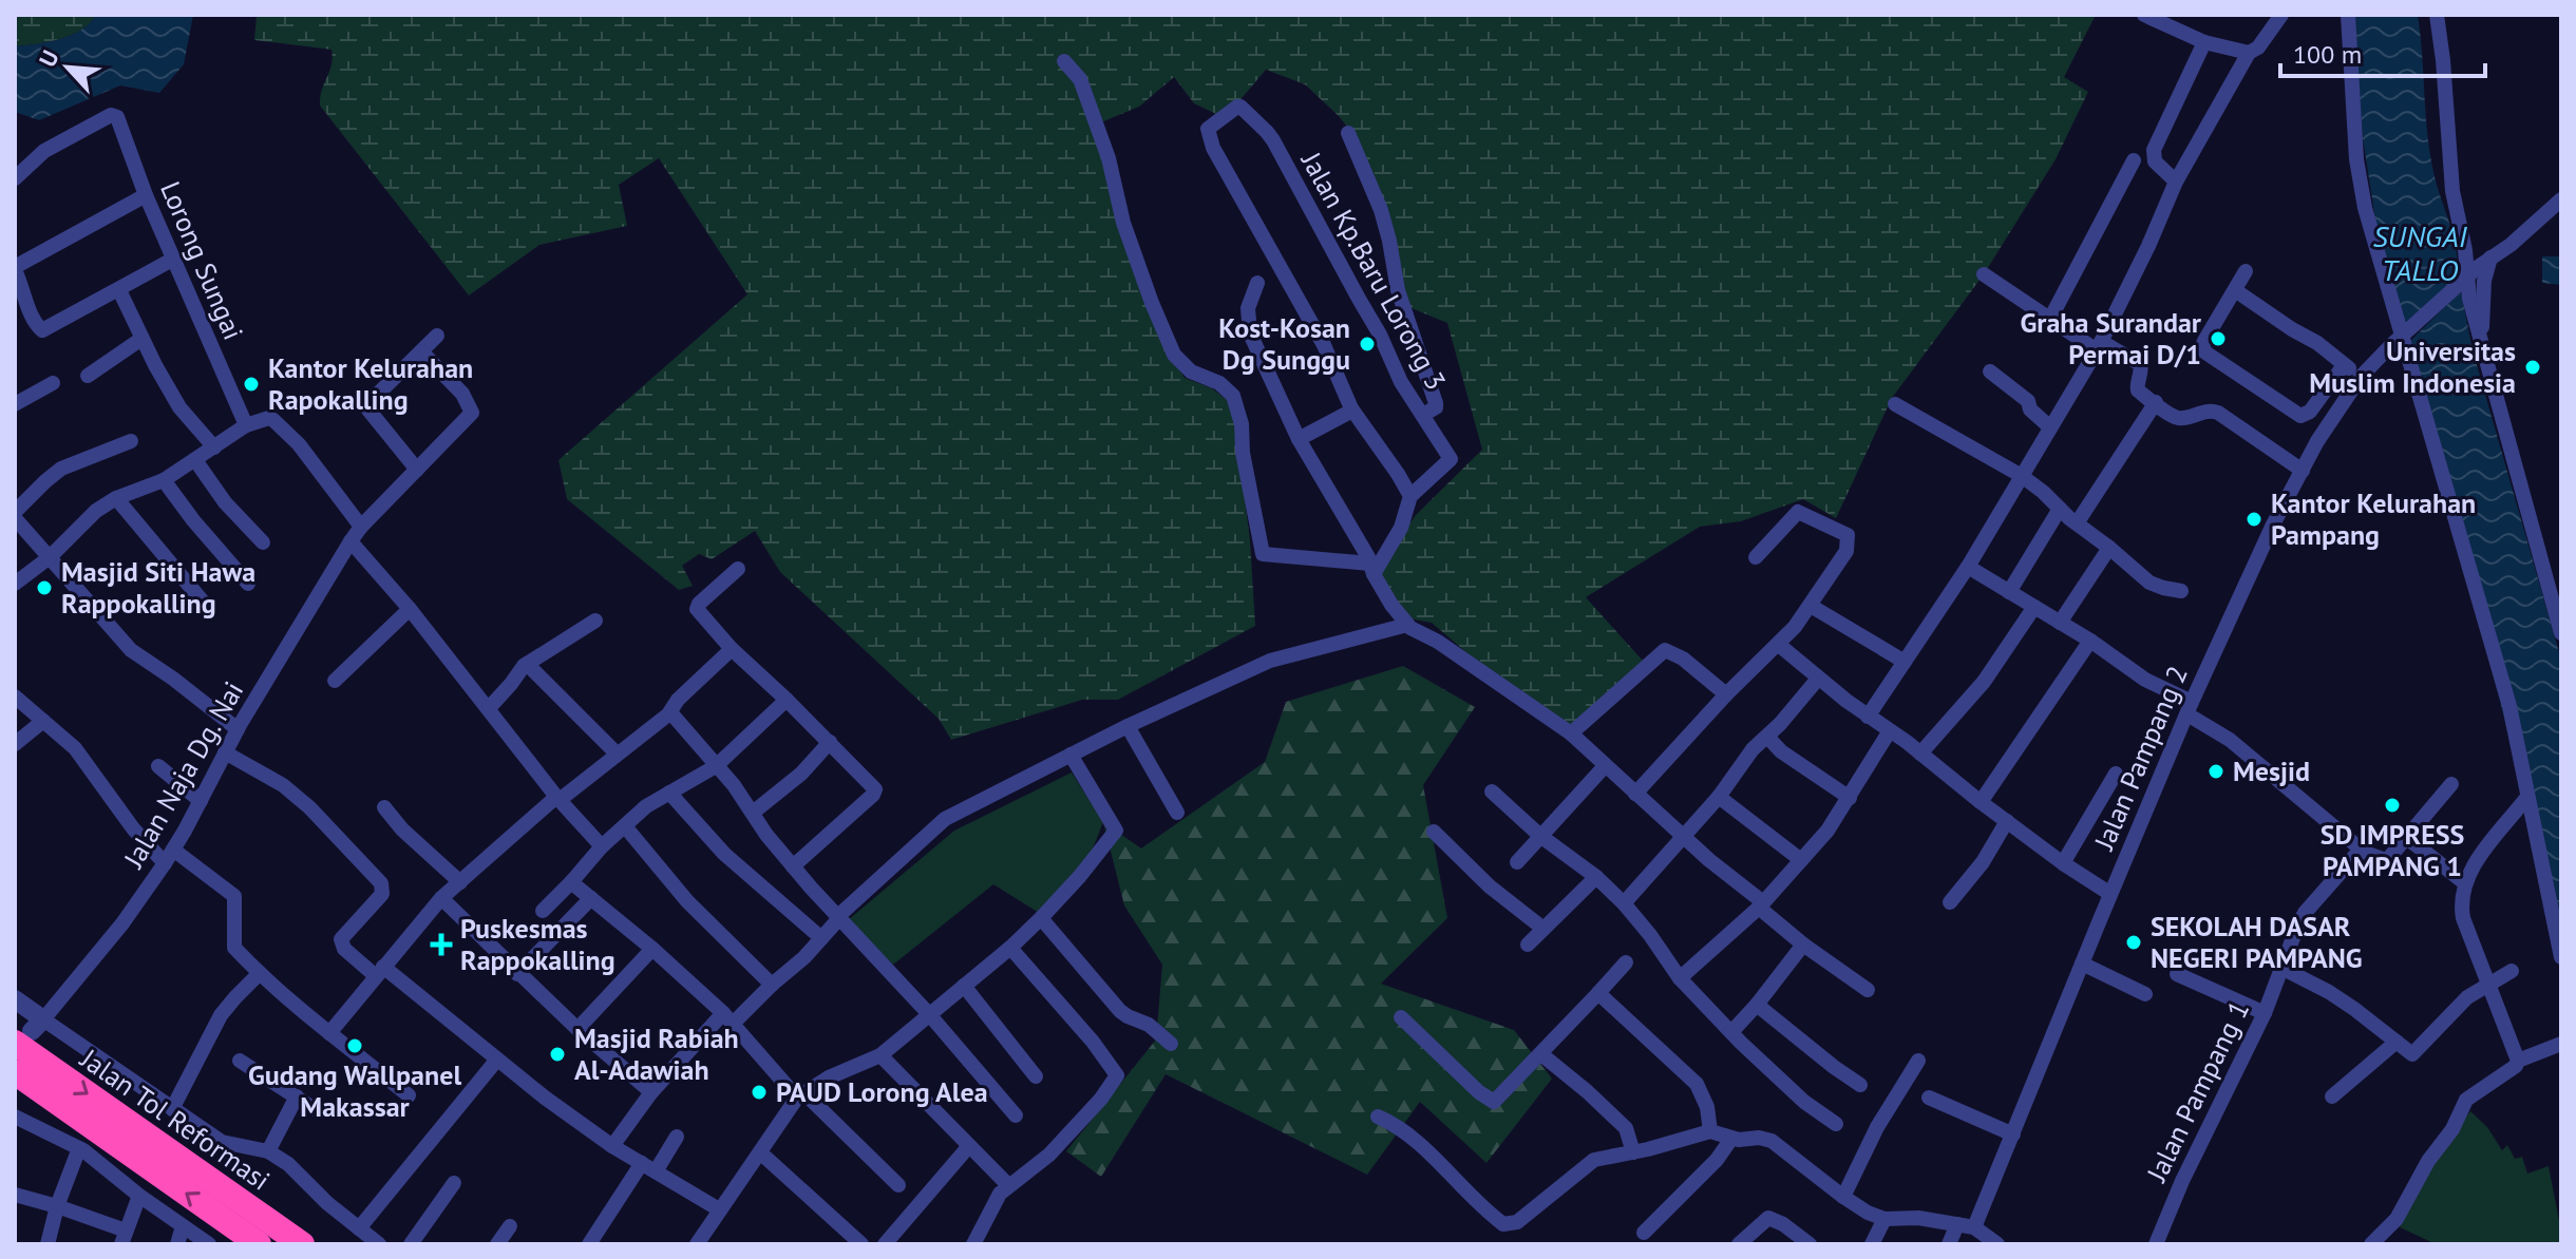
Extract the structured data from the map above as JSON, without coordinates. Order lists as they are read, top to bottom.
{
  "streets": {
    "highway": ["Jalan Tol Reformasi"],
    "street": [
      "Lorong Sungai",
      "Jalan Kp.Baru Lorong 3",
      "Jalan Pampang 2",
      "Jalan Naja Dg. Nai",
      "Jalan Pampang 1"
    ]
  },
  "crossings": [
    ["Jalan Naja Dg. Nai", "Jalan Tol Reformasi"]
  ],
  "water": ["SUNGAI TALLO"],
  "places": {
    "other": [
      "Graha Surandar Permai D/1",
      "Kost-Kosan Dg Sunggu",
      "Universitas Muslim Indonesia",
      "Kantor Kelurahan Rapokalling",
      "Kantor Kelurahan Pampang",
      "Masjid Siti Hawa Rappokalling",
      "Mesjid",
      "SD IMPRESS PAMPANG 1",
      "SEKOLAH DASAR NEGERI PAMPANG",
      "Gudang Wallpanel Makassar",
      "Masjid Rabiah Al-Adawiah",
      "PAUD Lorong Alea"
    ],
    "health": ["Puskesmas Rappokalling"]
  },
  "scale_bar": "100 m",
  "north": "top left"
}
